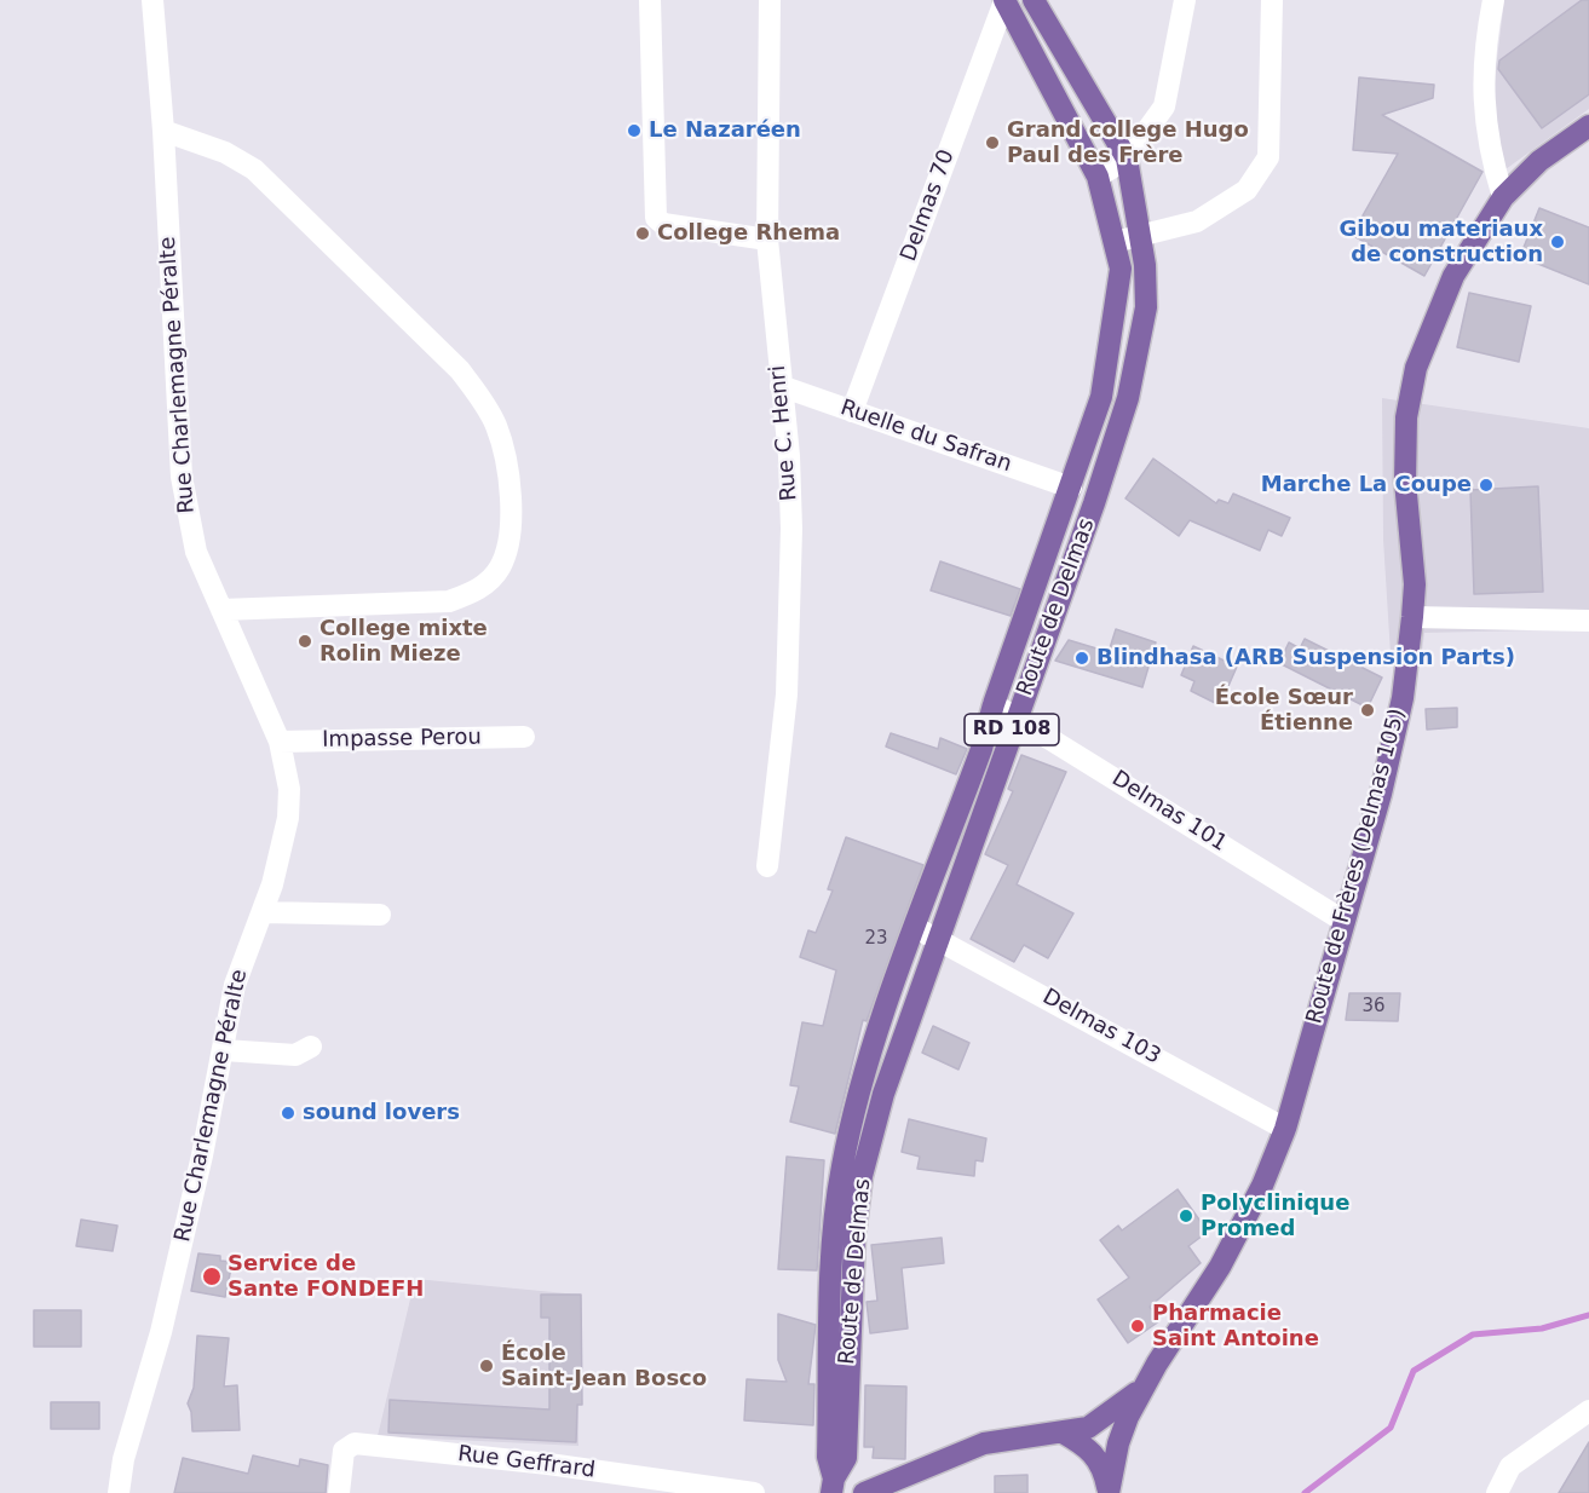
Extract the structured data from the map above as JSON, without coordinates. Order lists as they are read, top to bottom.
{
  "streets": {
    "main road": ["Route de Delmas", "RD 108", "Route de Frères (Delmas 105)"],
    "street": [
      "Delmas 70",
      "Rue Charlemagne Péralte",
      "Rue C. Henri",
      "Ruelle du Safran",
      "Impasse Perou",
      "Delmas 101",
      "Delmas 103",
      "Rue Geffrard"
    ]
  },
  "crossings": [
    ["Delmas 70", "Ruelle du Safran"],
    ["Delmas 70", "Route de Delmas"],
    ["Rue Charlemagne Péralte", "Impasse Perou"],
    ["Rue C. Henri", "Ruelle du Safran"],
    ["Ruelle du Safran", "Route de Delmas"],
    ["Route de Delmas", "Delmas 101"],
    ["Route de Delmas", "Delmas 103"],
    ["Delmas 101", "Route de Frères (Delmas 105)"],
    ["Route de Frères (Delmas 105)", "Delmas 103"]
  ],
  "places": [
    "Le Nazaréen",
    "Grand college Hugo Paul des Frère",
    "College Rhema",
    "Gibou materiaux de construction",
    "Marche La Coupe",
    "College mixte Rolin Mieze",
    "Blindhasa (ARB Suspension Parts)",
    "École Sœur Étienne",
    "sound lovers",
    "Polyclinique Promed",
    "Service de Sante FONDEFH",
    "Pharmacie Saint Antoine",
    "École Saint-Jean Bosco"
  ],
  "house_numbers": ["23", "36"]
}
